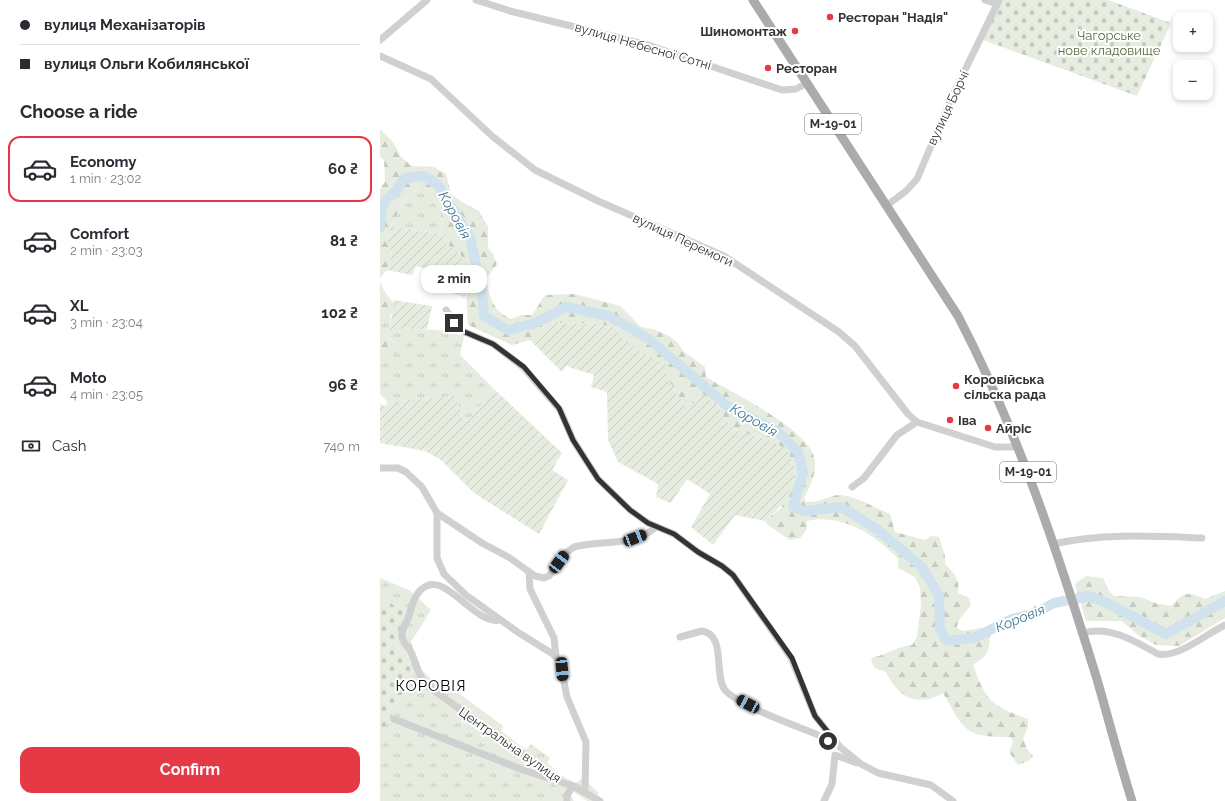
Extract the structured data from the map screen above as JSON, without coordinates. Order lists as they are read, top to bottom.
{
  "streets": {
    "main road": ["М-19-01"],
    "street": [
      "вулиця Небесної Сотні",
      "вулиця Борчі",
      "вулиця Перемоги",
      "Центральна вулиця"
    ]
  },
  "crossings": [
    ["вулиця Небесної Сотні", "М-19-01"],
    ["вулиця Борчі", "М-19-01"],
    ["М-19-01", "вулиця Перемоги"]
  ],
  "districts": ["КОРОВІЯ"],
  "water": ["Коровія"],
  "parks": ["Чагорське нове кладовище"],
  "places": [
    "Ресторан \"Надія\"",
    "Шиномонтаж",
    "Ресторан",
    "Коровійська сільска рада",
    "Іва",
    "Айріс"
  ],
  "page": {
    "banner": ["вулиця Механізаторів", "вулиця Ольги Кобилянської"],
    "map_buttons": ["+", "−"],
    "heading": "Choose a ride",
    "list": [
      {
        "name": "Economy",
        "note": "1 min · 23:02",
        "value": "60 ₴"
      },
      {
        "name": "Comfort",
        "note": "2 min · 23:03",
        "value": "81 ₴"
      },
      {
        "name": "XL",
        "note": "3 min · 23:04",
        "value": "102 ₴"
      },
      {
        "name": "Moto",
        "note": "4 min · 23:05",
        "value": "96 ₴"
      }
    ],
    "bubble": "2 min",
    "pay": ["Cash", "740 m"],
    "buttons": "Confirm"
  }
}
